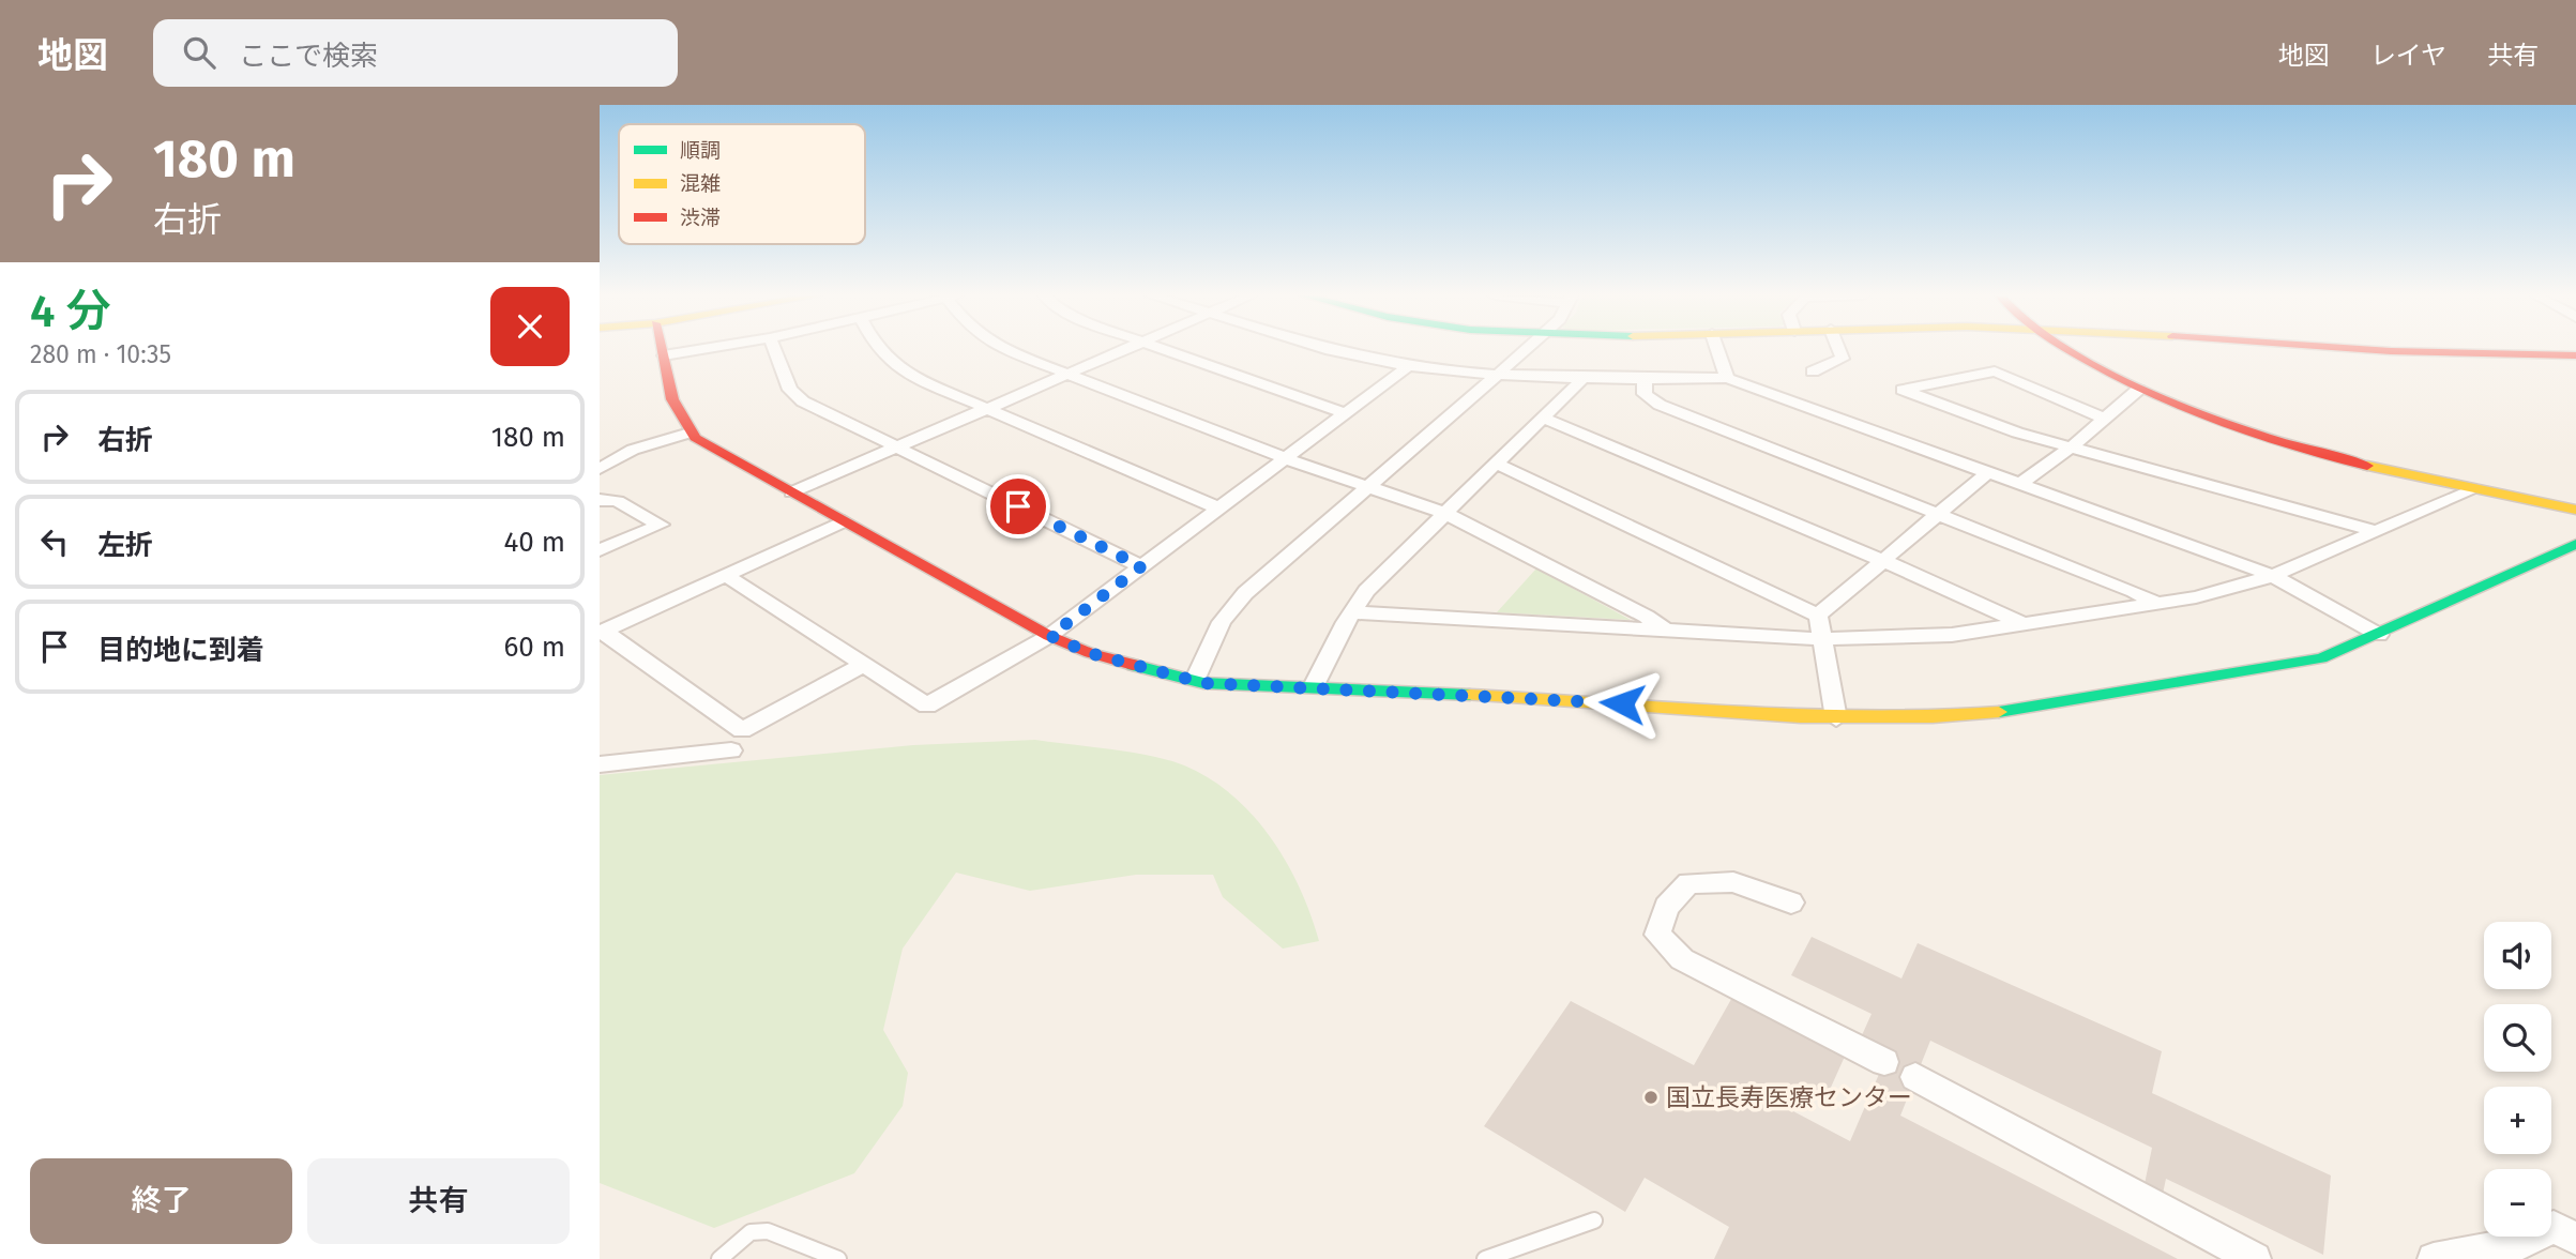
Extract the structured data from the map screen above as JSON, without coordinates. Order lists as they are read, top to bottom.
{
  "places": ["国立長寿医療センター"],
  "legend": ["順調", "混雑", "渋滞"],
  "page": {
    "header": "地図",
    "search": "ここで検索",
    "nav": ["地図", "レイヤ", "共有"],
    "turn": ["180 m", "右折"],
    "heading": ["4 分", "280 m · 10:35"],
    "list": [
      {
        "name": "右折",
        "value": "180 m"
      },
      {
        "name": "左折",
        "value": "40 m"
      },
      {
        "name": "目的地に到着",
        "value": "60 m"
      }
    ],
    "map_buttons": ["+", "−"],
    "buttons": ["終了", "共有"]
  }
}
